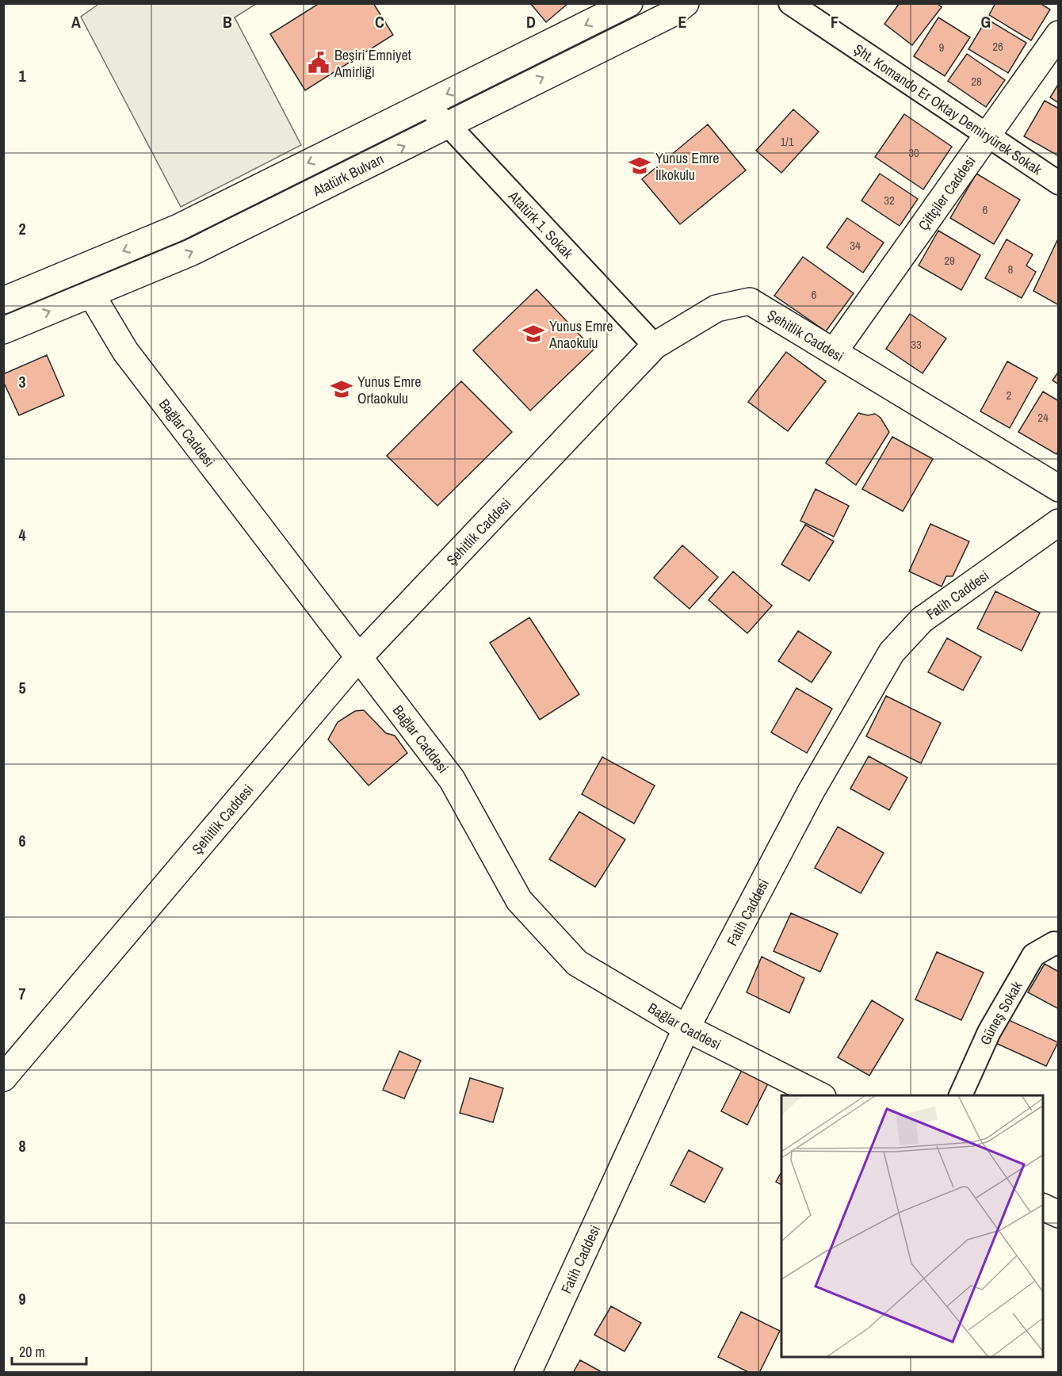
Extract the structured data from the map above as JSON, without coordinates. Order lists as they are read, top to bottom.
{
  "streets": {
    "street": [
      "Şht. Komando Er Oktay Demiryürek Sokak",
      "Atatürk Bulvarı",
      "Çiftçiler Caddesi",
      "Atatürk 1. Sokak",
      "Şehitlik Caddesi",
      "Bağlar Caddesi",
      "Fatih Caddesi",
      "Güneş Sokak"
    ]
  },
  "crossings": [
    ["Şht. Komando Er Oktay Demiryürek Sokak", "Çiftçiler Caddesi"],
    ["Atatürk Bulvarı", "Atatürk 1. Sokak"],
    ["Atatürk Bulvarı", "Bağlar Caddesi"],
    ["Çiftçiler Caddesi", "Şehitlik Caddesi"],
    ["Atatürk 1. Sokak", "Şehitlik Caddesi"],
    ["Şehitlik Caddesi", "Bağlar Caddesi"],
    ["Bağlar Caddesi", "Fatih Caddesi"]
  ],
  "places": {
    "public building": ["Beşiri Emniyet Amirliği"],
    "school or university": ["Yunus Emre İlkokulu", "Yunus Emre Anaokulu", "Yunus Emre Ortaokulu"]
  },
  "house_numbers": [
    "26",
    "9",
    "28",
    "1/1",
    "30",
    "32",
    "6",
    "34",
    "29",
    "8",
    "6",
    "33",
    "2",
    "24"
  ],
  "scale_bar": "20 m",
  "grid": {
    "columns": [
      "A",
      "B",
      "C",
      "D",
      "E",
      "F",
      "G"
    ],
    "rows": [
      "1",
      "2",
      "3",
      "4",
      "5",
      "6",
      "7",
      "8",
      "9"
    ]
  }
}
